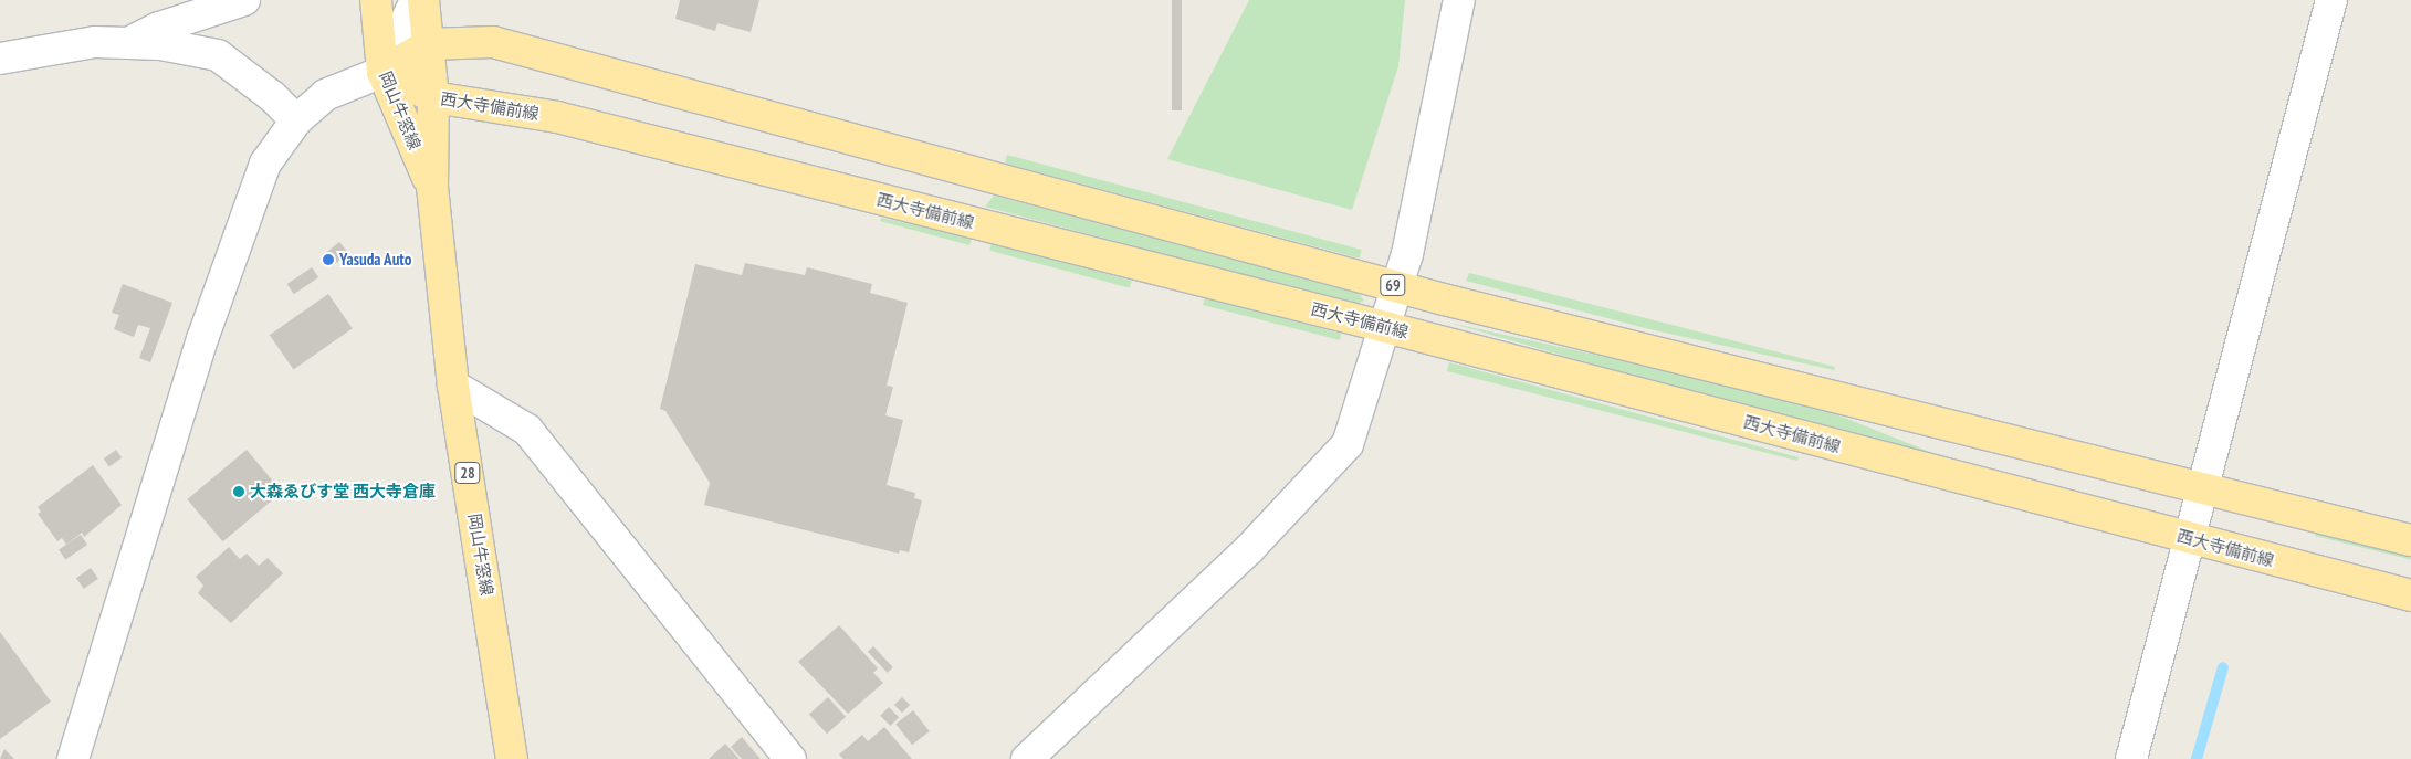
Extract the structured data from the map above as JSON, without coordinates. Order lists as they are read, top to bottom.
{
  "streets": {
    "main road": [
      "西大寺備前線",
      "岡山牛窓線",
      "69",
      "28"
    ]
  },
  "crossings": [
    ["西大寺備前線", "岡山牛窓線"],
    ["西大寺備前線", "69"],
    ["岡山牛窓線", "69"]
  ],
  "places": ["Yasuda Auto", "大森ゑびす堂 西大寺倉庫"]
}
